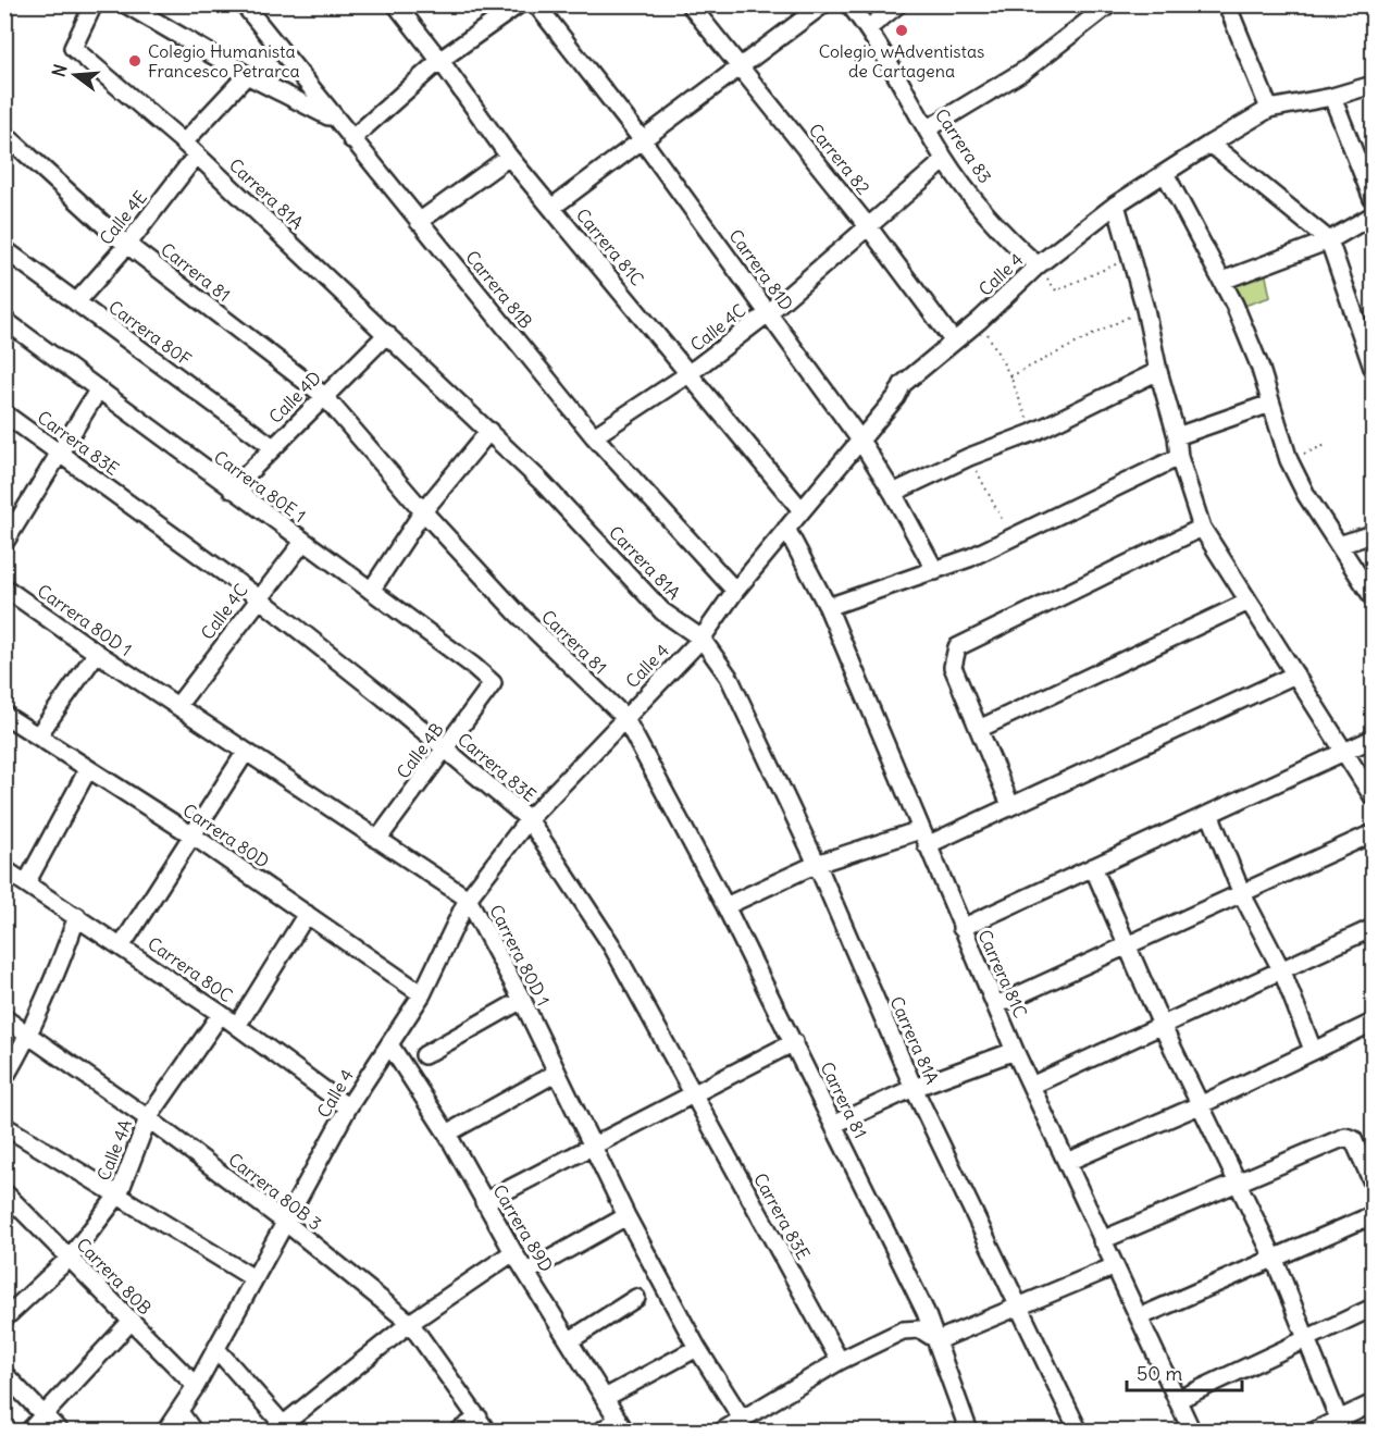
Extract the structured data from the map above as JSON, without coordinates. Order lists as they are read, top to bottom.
{
  "streets": {
    "street": [
      "Carrera 83",
      "Carrera 82",
      "Carrera 81A",
      "Calle 4E",
      "Carrera 81C",
      "Carrera 81D",
      "Carrera 81",
      "Calle 4",
      "Carrera 81B",
      "Calle 4C",
      "Carrera 80F",
      "Calle 4D",
      "Carrera 83E",
      "Carrera 80E 1",
      "Carrera 80D 1",
      "Calle 4B",
      "Carrera 80D",
      "Carrera 80C",
      "Calle 4A",
      "Carrera 80B 3",
      "Carrera 89D",
      "Carrera 80B"
    ]
  },
  "crossings": [
    ["Carrera 83", "Calle 4"],
    ["Carrera 83", "Calle 4C"],
    ["Carrera 82", "Calle 4"],
    ["Carrera 82", "Calle 4C"],
    ["Carrera 81A", "Calle 4E"],
    ["Carrera 81A", "Calle 4"],
    ["Carrera 81A", "Calle 4D"],
    ["Calle 4E", "Carrera 81"],
    ["Calle 4E", "Carrera 80F"],
    ["Carrera 81C", "Calle 4"],
    ["Carrera 81C", "Calle 4C"],
    ["Carrera 81D", "Calle 4"],
    ["Carrera 81D", "Calle 4C"],
    ["Carrera 81", "Calle 4"],
    ["Carrera 81", "Calle 4D"],
    ["Calle 4", "Carrera 81B"],
    ["Calle 4", "Carrera 83E"],
    ["Calle 4", "Carrera 80D 1"],
    ["Calle 4", "Carrera 80D"],
    ["Calle 4", "Carrera 80C"],
    ["Calle 4", "Carrera 80B 3"],
    ["Calle 4", "Carrera 89D"],
    ["Calle 4", "Carrera 80B"],
    ["Carrera 81B", "Calle 4C"],
    ["Calle 4C", "Carrera 83E"],
    ["Calle 4C", "Carrera 80E 1"],
    ["Calle 4C", "Carrera 80D 1"],
    ["Carrera 80F", "Calle 4D"],
    ["Calle 4D", "Carrera 80E 1"],
    ["Carrera 83E", "Calle 4B"],
    ["Carrera 80E 1", "Calle 4B"],
    ["Carrera 80D 1", "Calle 4B"],
    ["Carrera 80C", "Calle 4A"],
    ["Calle 4A", "Carrera 80B 3"],
    ["Calle 4A", "Carrera 80B"]
  ],
  "places": ["Colegio wAdventistas de Cartagena", "Colegio Humanista Francesco Petrarca"],
  "scale_bar": "50 m",
  "north": "left"
}
